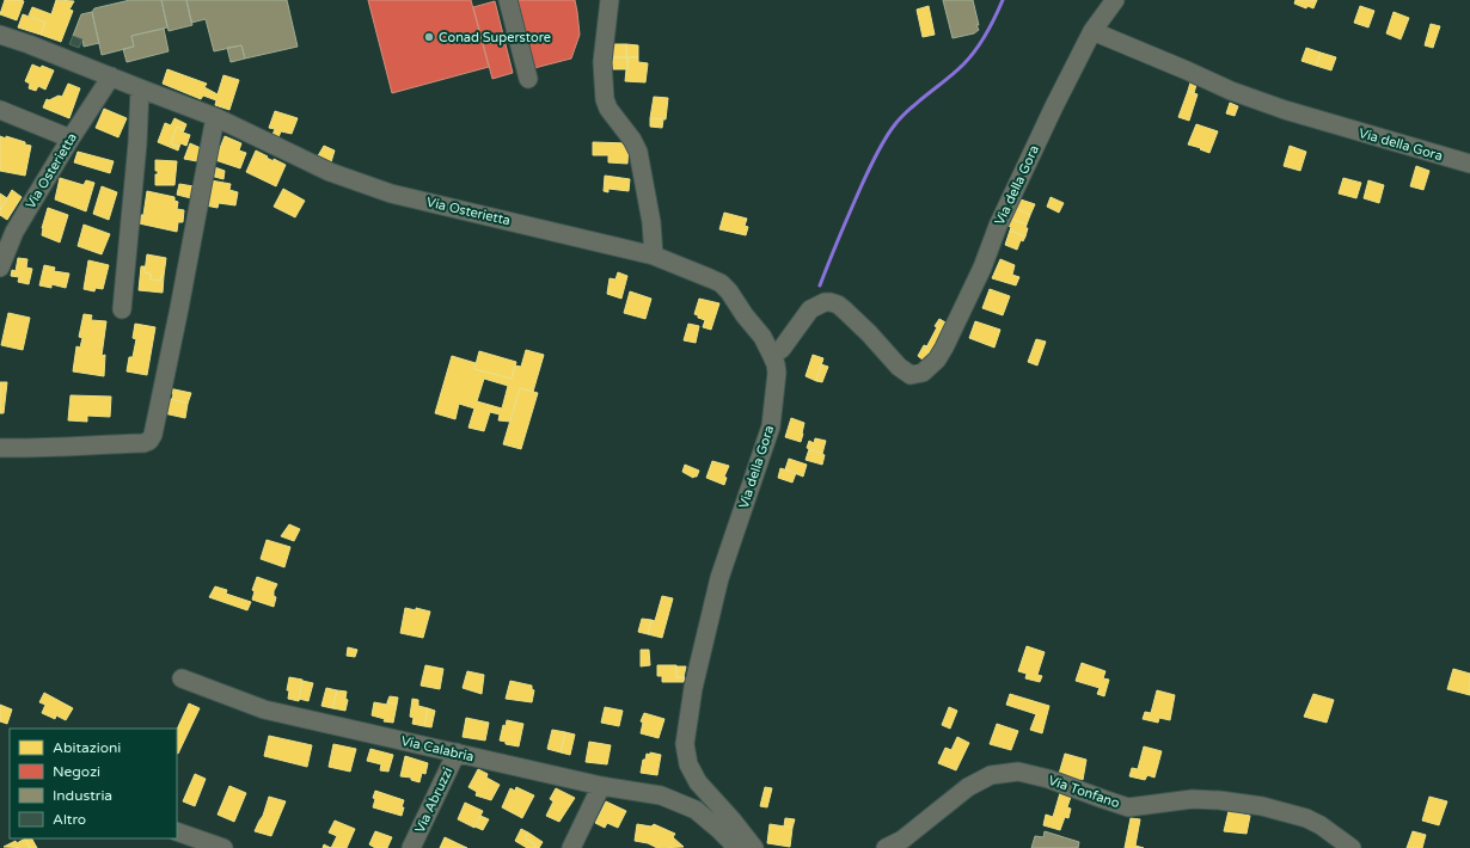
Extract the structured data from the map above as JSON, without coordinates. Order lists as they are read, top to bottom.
{
  "streets": {
    "street": [
      "Via della Gora",
      "Via Osterietta",
      "Via Calabria",
      "Via Tonfano",
      "Via Abruzzi"
    ]
  },
  "crossings": [
    ["Via della Gora", "Via Osterietta"],
    ["Via Calabria", "Via Abruzzi"]
  ],
  "places": ["Conad Superstore"],
  "legend": [
    "Abitazioni",
    "Negozi",
    "Industria",
    "Altro"
  ]
}
